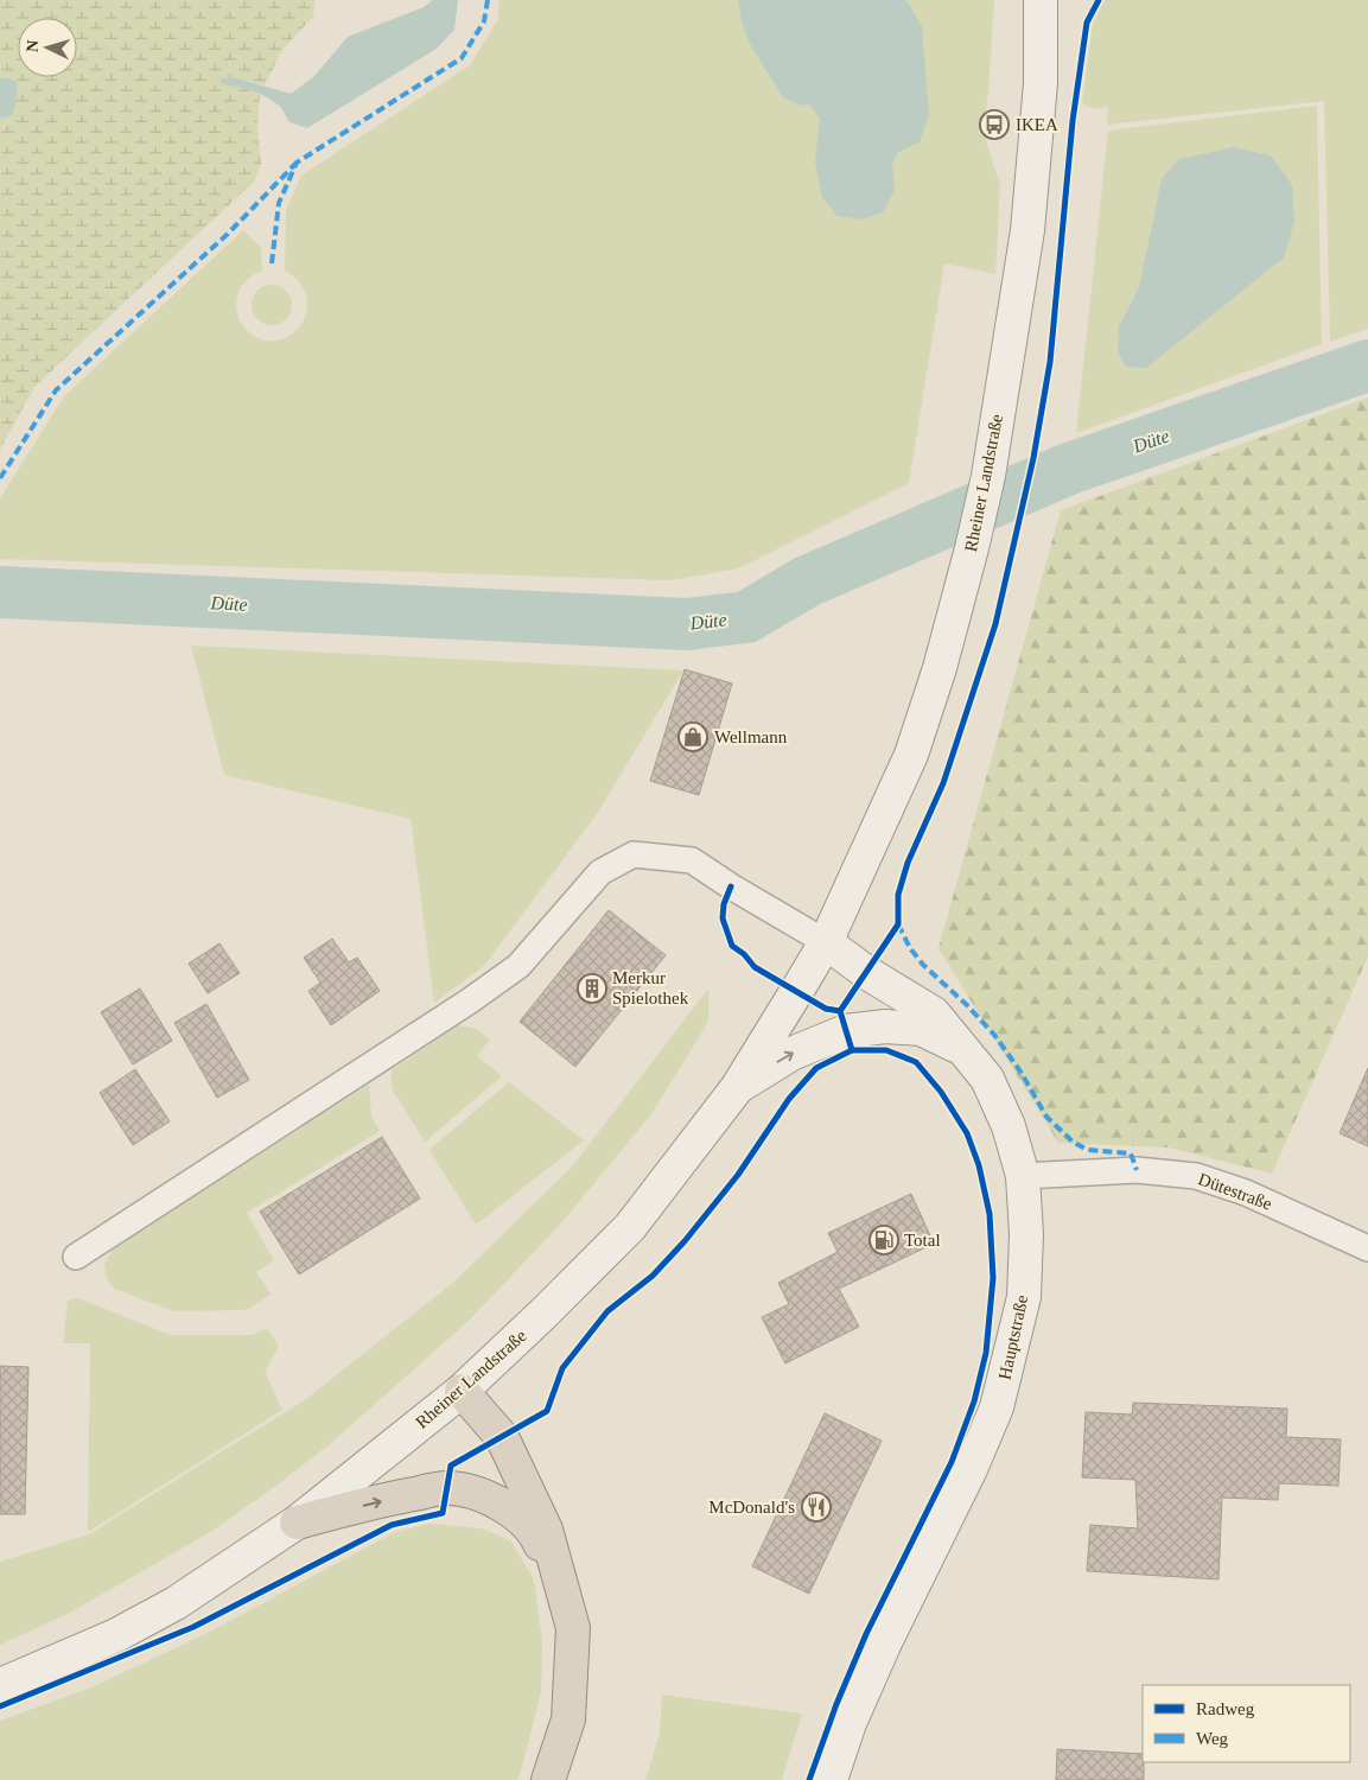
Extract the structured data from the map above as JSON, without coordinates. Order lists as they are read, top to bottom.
{
  "streets": {
    "street": ["Rheiner Landstraße", "Dütestraße", "Hauptstraße"]
  },
  "crossings": [
    ["Rheiner Landstraße", "Hauptstraße"],
    ["Dütestraße", "Hauptstraße"]
  ],
  "water": ["Düte"],
  "places": {
    "bus stop": ["IKEA"],
    "shop": ["Wellmann"],
    "building": ["Merkur Spielothek"],
    "fuel station": ["Total"],
    "restaurant": ["McDonald's"]
  },
  "legend": ["Radweg", "Weg"],
  "north": "left"
}
